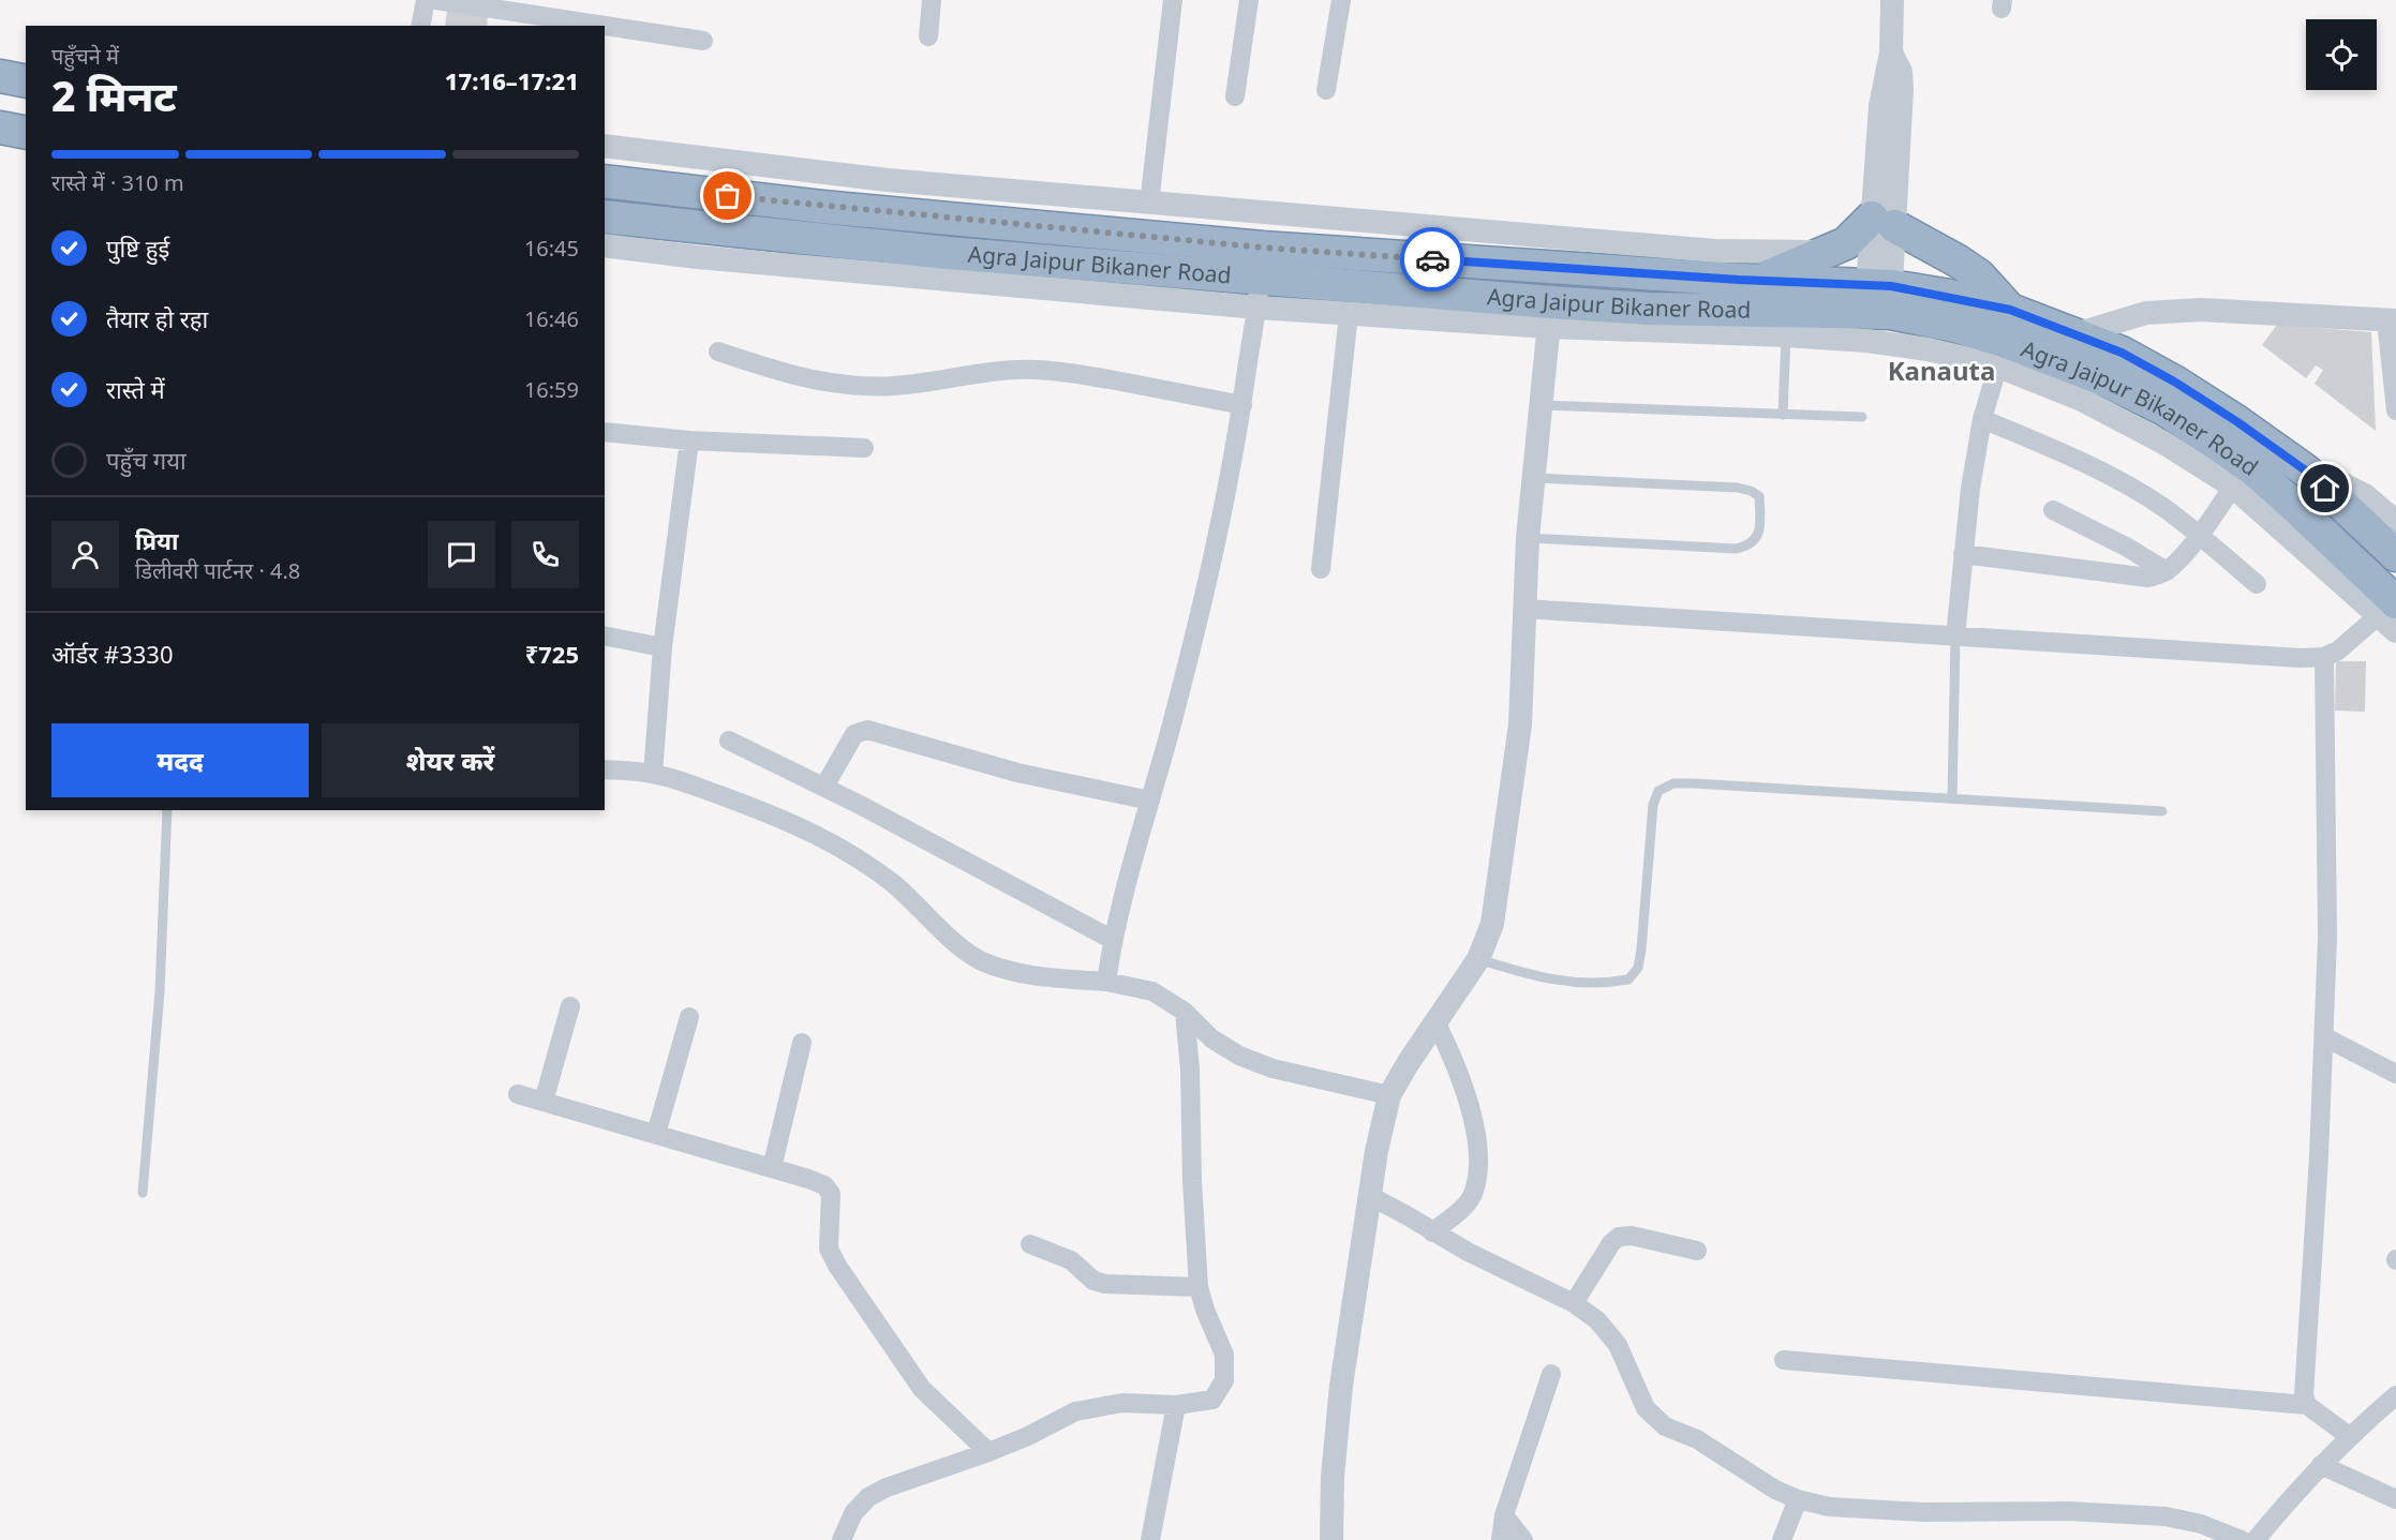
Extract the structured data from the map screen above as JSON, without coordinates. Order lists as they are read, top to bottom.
{
  "streets": {
    "highway": ["Agra Jaipur Bikaner Road"]
  },
  "districts": ["Kanauta"],
  "page": {
    "heading": ["2 मिनट", "पहुँचने में", "17:16–17:21"],
    "panel": [
      "प्रिया",
      "डिलीवरी पार्टनर · 4.8",
      "ऑर्डर #3330",
      "₹725"
    ],
    "bar": "रास्ते में · 310 m",
    "list": [
      ["पुष्टि हुई", "16:45"],
      ["तैयार हो रहा", "16:46"],
      ["रास्ते में", "16:59"],
      "पहुँच गया"
    ],
    "buttons": ["मदद", "शेयर करें"]
  }
}
